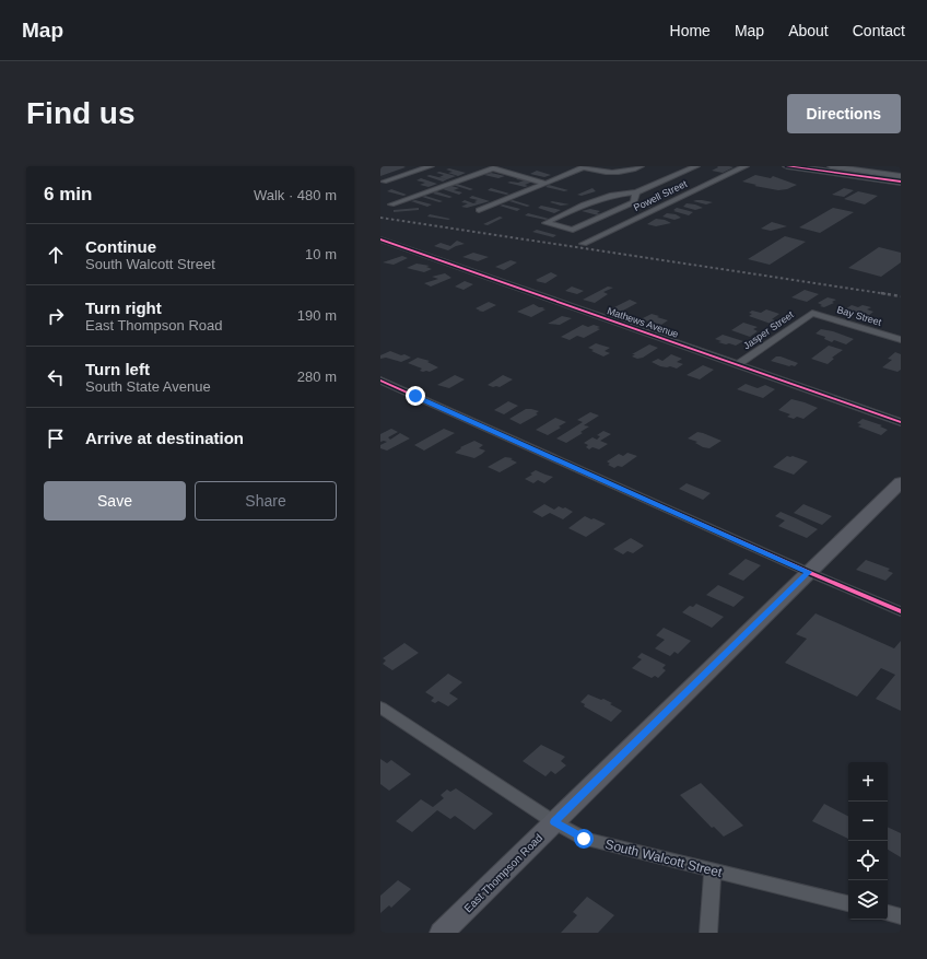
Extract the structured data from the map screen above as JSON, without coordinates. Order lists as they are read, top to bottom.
{
  "streets": {
    "main road": ["East Thompson Road"],
    "street": [
      "Powell Street",
      "Bay Street",
      "Mathews Avenue",
      "Jasper Street",
      "South Walcott Street"
    ]
  },
  "crossings": [
    ["Bay Street", "Jasper Street"],
    ["Mathews Avenue", "Jasper Street"],
    ["South Walcott Street", "East Thompson Road"]
  ],
  "page": {
    "header": "Map",
    "nav": [
      "Home",
      "Map",
      "About",
      "Contact"
    ],
    "buttons": [
      "Directions",
      ["Save", "Share"]
    ],
    "title": "Find us",
    "heading": ["6 min", "Walk · 480 m"],
    "list": [
      ["Continue", "South Walcott Street", "10 m"],
      ["Turn right", "East Thompson Road", "190 m"],
      ["Turn left", "South State Avenue", "280 m"],
      "Arrive at destination"
    ],
    "map_buttons": ["+", "−"]
  }
}
